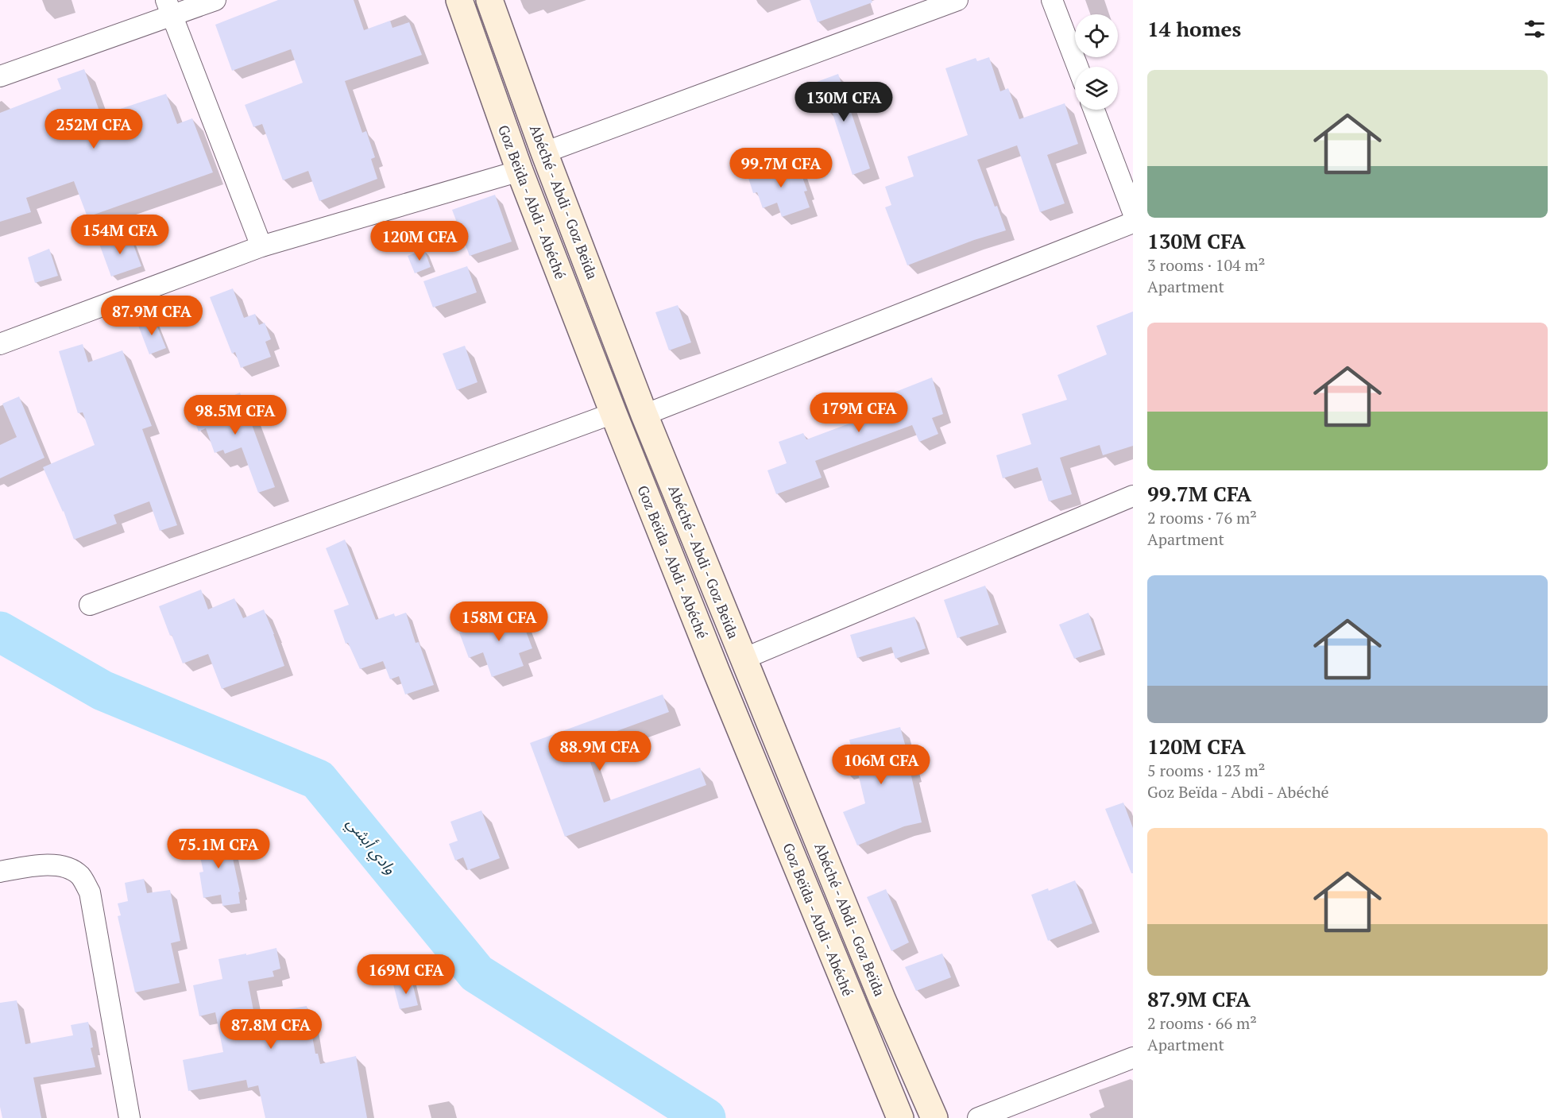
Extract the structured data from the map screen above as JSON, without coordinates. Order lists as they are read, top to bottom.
{
  "streets": {
    "main road": ["Goz Beïda - Abdi - Abéché", "Abéché - Abdi - Goz Beïda"]
  },
  "water": ["وادي أبشي"],
  "page": {
    "heading": "14 homes",
    "list": [
      {
        "name": "130M CFA",
        "note": "3 rooms · 104 m² · Apartment"
      },
      {
        "name": "99.7M CFA",
        "note": "2 rooms · 76 m² · Apartment"
      },
      {
        "name": "120M CFA",
        "note": "5 rooms · 123 m² · Goz Beïda - Abdi - Abéché"
      },
      {
        "name": "87.9M CFA",
        "note": "2 rooms · 66 m² · Apartment"
      }
    ],
    "price": [
      "130M CFA",
      "252M CFA",
      "99.7M CFA",
      "154M CFA",
      "120M CFA",
      "87.9M CFA",
      "179M CFA",
      "98.5M CFA",
      "158M CFA",
      "88.9M CFA",
      "106M CFA",
      "75.1M CFA",
      "169M CFA",
      "87.8M CFA"
    ]
  }
}
